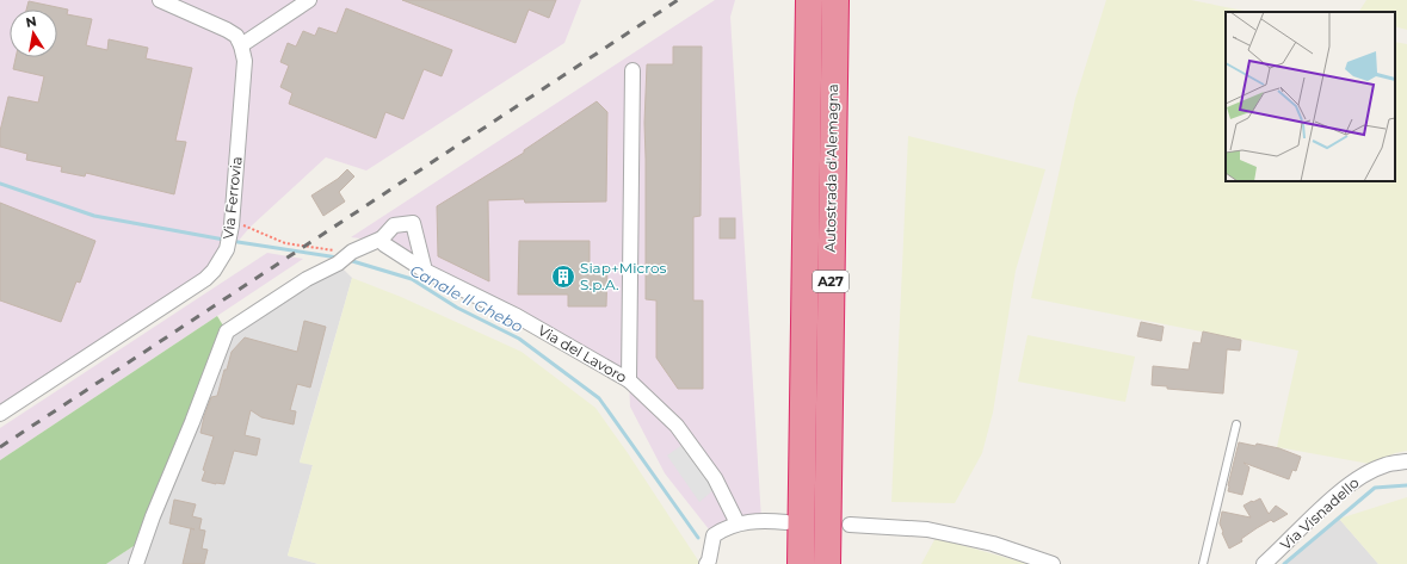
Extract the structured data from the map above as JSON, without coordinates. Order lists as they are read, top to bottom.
{
  "streets": {
    "highway": ["Autostrada d'Alemagna", "A27"],
    "street": ["Via Ferrovia", "Via del Lavoro", "Via Visnadello"]
  },
  "water": ["Canale Il Ghebo"],
  "places": {
    "building": ["Siap+Micros S.p.A."]
  },
  "north": "top"
}
